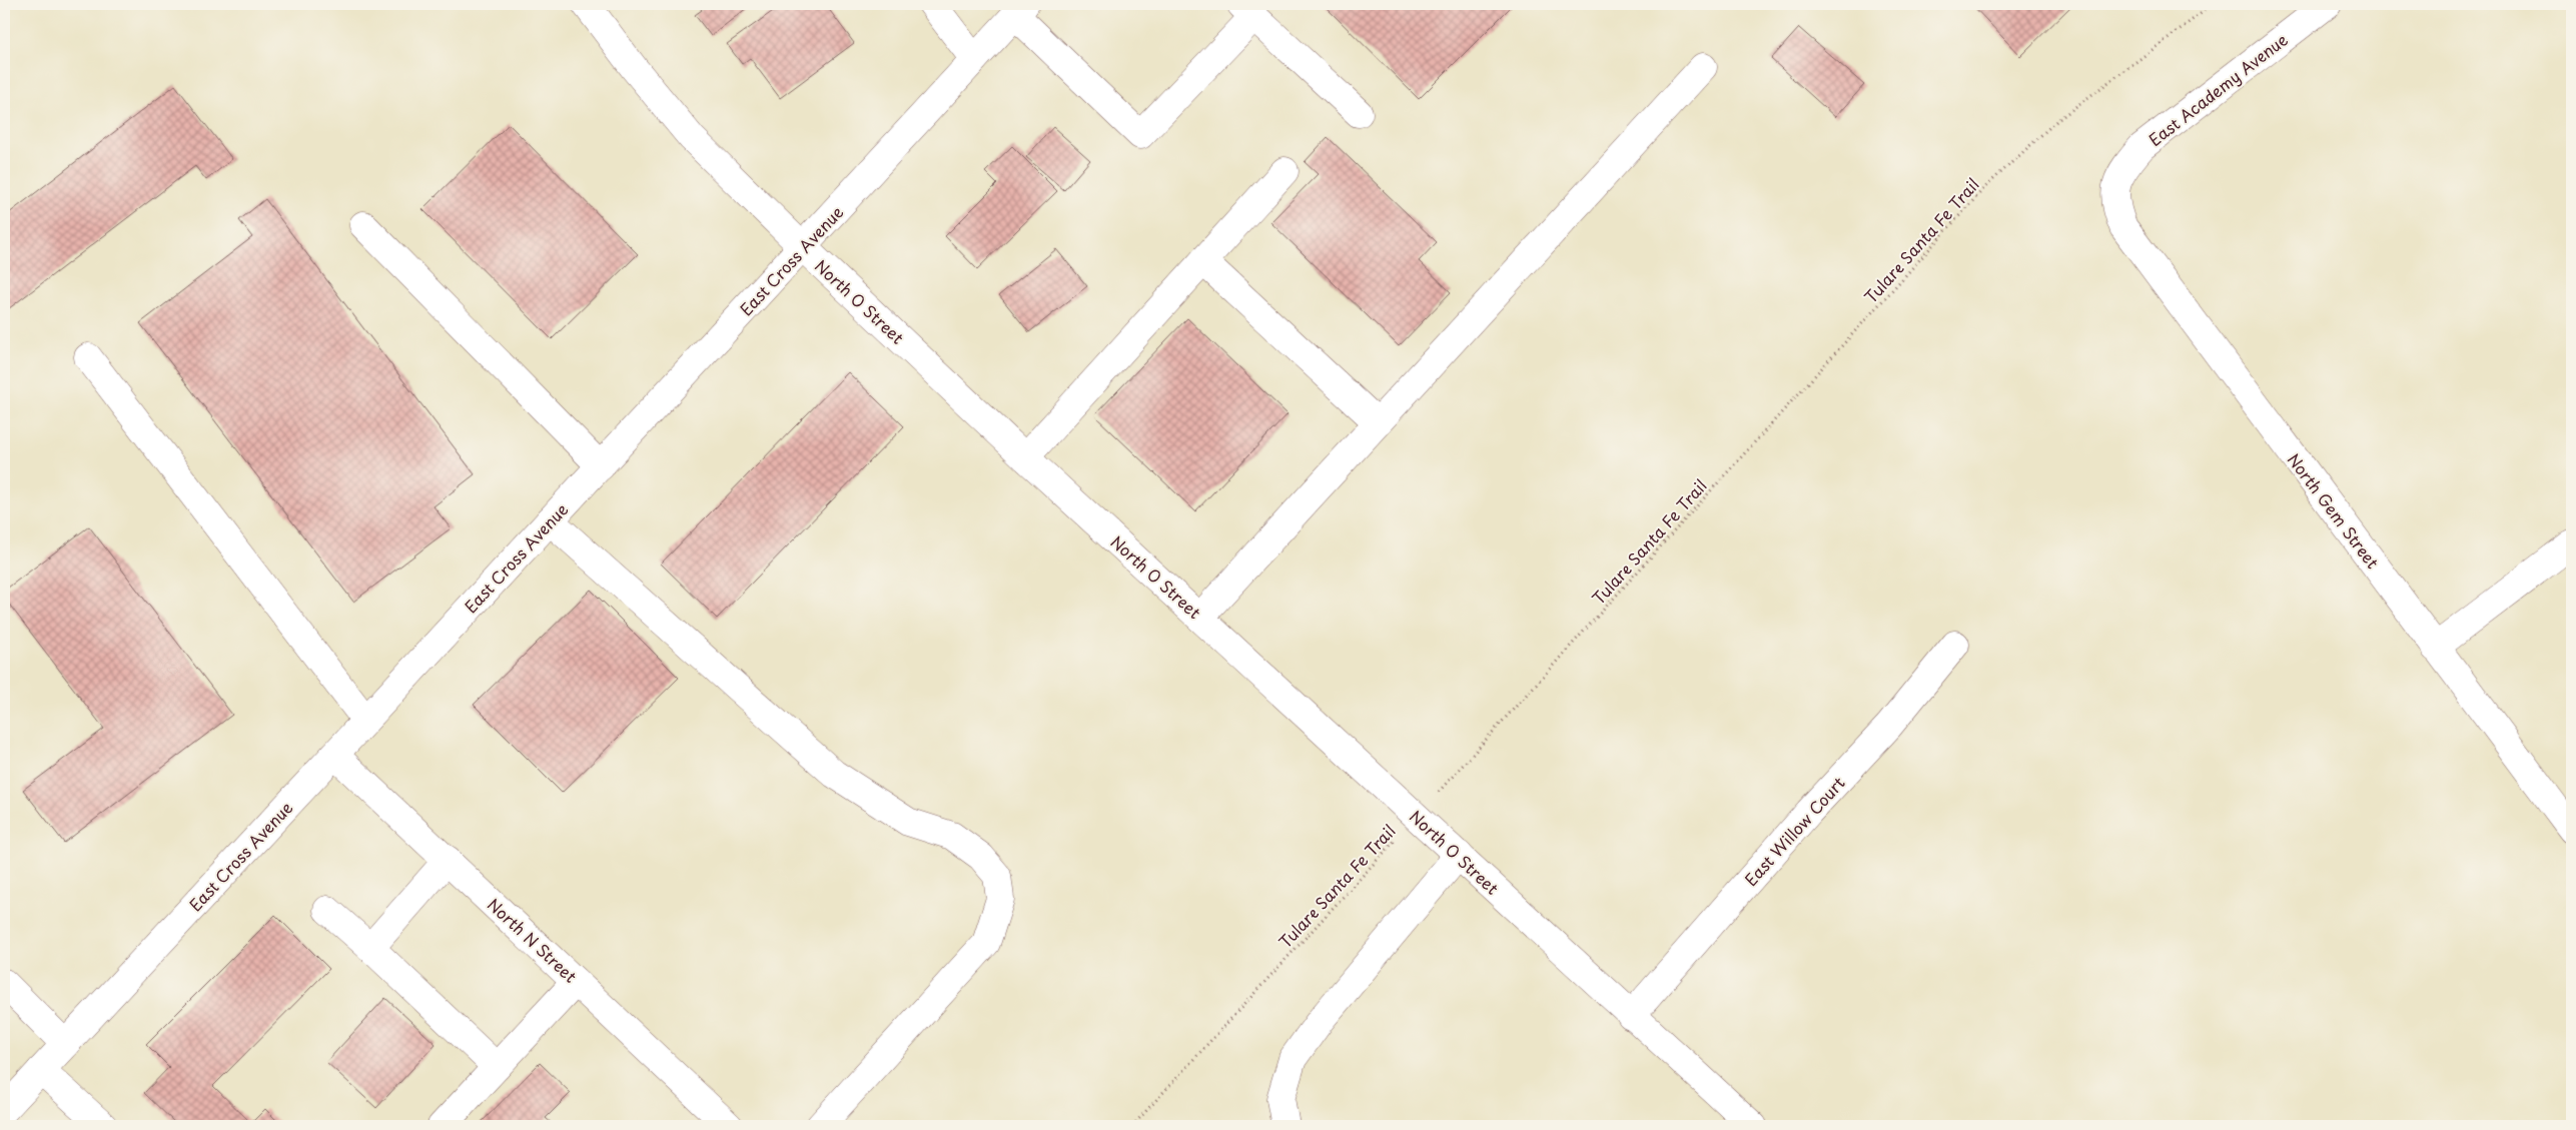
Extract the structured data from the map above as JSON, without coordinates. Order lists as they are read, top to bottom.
{
  "streets": {
    "street": [
      "East Academy Avenue",
      "East Cross Avenue",
      "North O Street",
      "North Gem Street",
      "East Willow Court",
      "North N Street"
    ],
    "path": ["Tulare Santa Fe Trail"]
  },
  "crossings": [
    ["East Academy Avenue", "North Gem Street"],
    ["Tulare Santa Fe Trail", "North O Street"],
    ["East Cross Avenue", "North O Street"],
    ["East Cross Avenue", "North N Street"],
    ["North O Street", "East Willow Court"]
  ]
}
